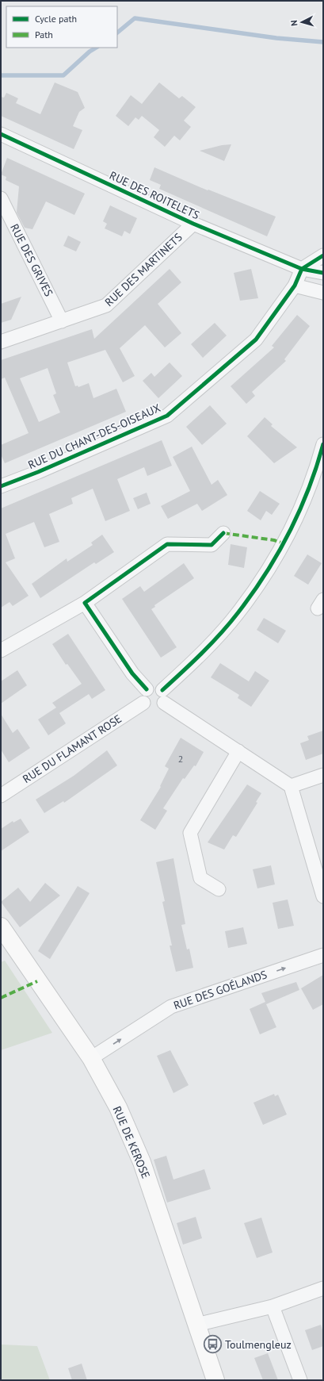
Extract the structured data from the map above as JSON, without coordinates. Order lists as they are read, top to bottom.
{
  "streets": {
    "main road": ["RUE DE KEROSE"],
    "street": [
      "RUE DES ROITELETS",
      "RUE DES GRIVES",
      "RUE DES MARTINETS",
      "RUE DU CHANT-DES-OISEAUX",
      "RUE DU FLAMANT ROSE",
      "RUE DES GOÉLANDS"
    ]
  },
  "crossings": [
    ["RUE DES ROITELETS", "RUE DES MARTINETS"],
    ["RUE DES GRIVES", "RUE DES MARTINETS"],
    ["RUE DES GOÉLANDS", "RUE DE KEROSE"]
  ],
  "one_way": ["RUE DES GOÉLANDS"],
  "places": {
    "bus stop": ["Toulmengleuz"]
  },
  "house_numbers": ["2"],
  "legend": ["Cycle path", "Path"],
  "north": "left"
}
